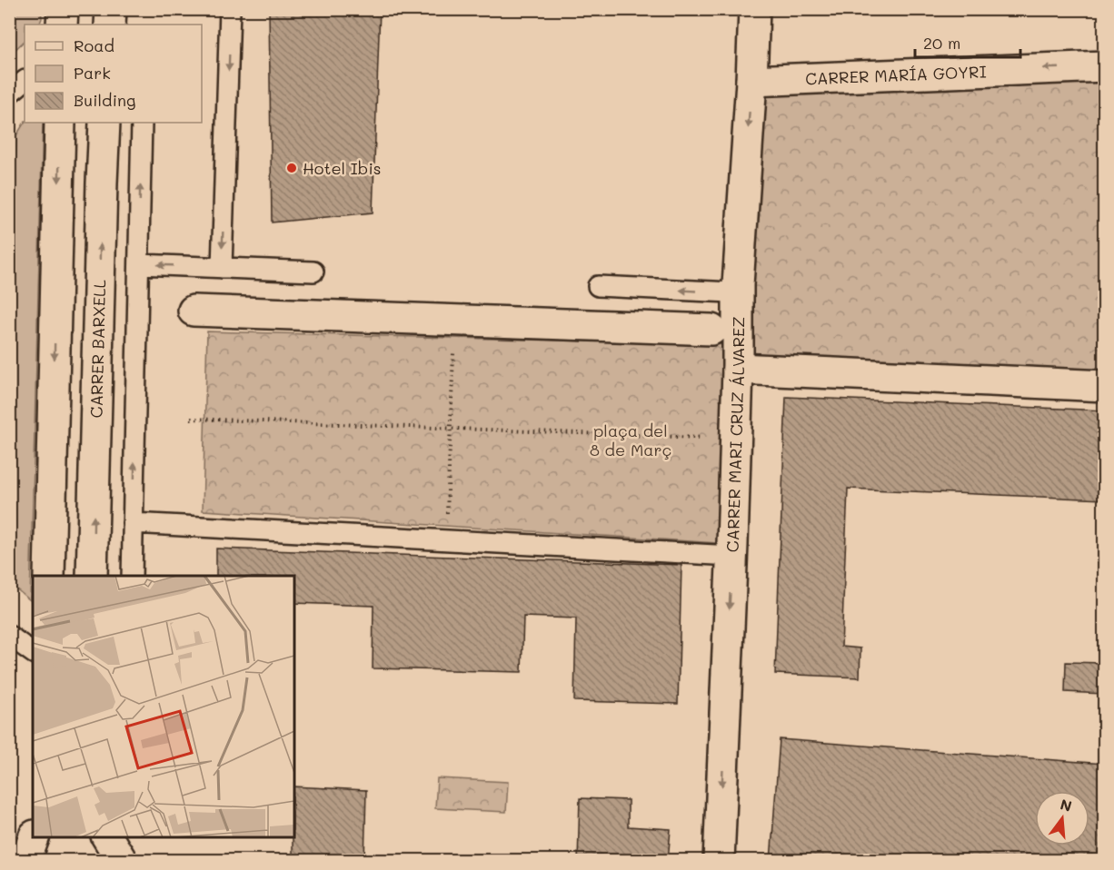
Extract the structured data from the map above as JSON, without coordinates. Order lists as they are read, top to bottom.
{
  "streets": {
    "street": ["CARRER MARÍA GOYRI", "CARRER BARXELL", "CARRER MARI CRUZ ÁLVAREZ"]
  },
  "crossings": [
    ["CARRER MARÍA GOYRI", "CARRER MARI CRUZ ÁLVAREZ"]
  ],
  "one_way": ["CARRER MARÍA GOYRI", "CARRER MARI CRUZ ÁLVAREZ"],
  "parks": ["plaça del 8 de Març"],
  "places": ["Hotel Ibis"],
  "legend": ["Road", "Park", "Building"],
  "scale_bar": "20 m",
  "north": "top"
}
